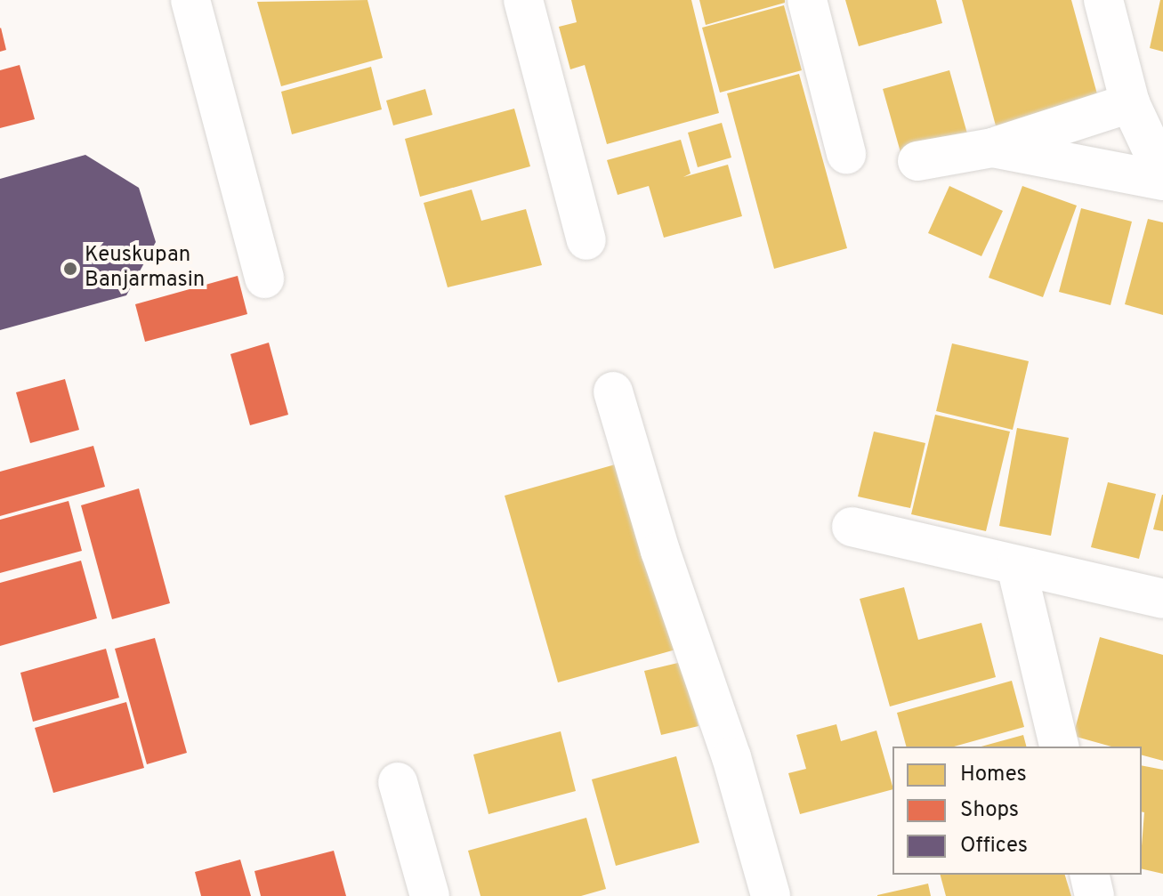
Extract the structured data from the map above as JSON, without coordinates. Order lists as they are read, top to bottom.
{
  "places": ["Keuskupan Banjarmasin"],
  "legend": ["Homes", "Shops", "Offices"]
}
